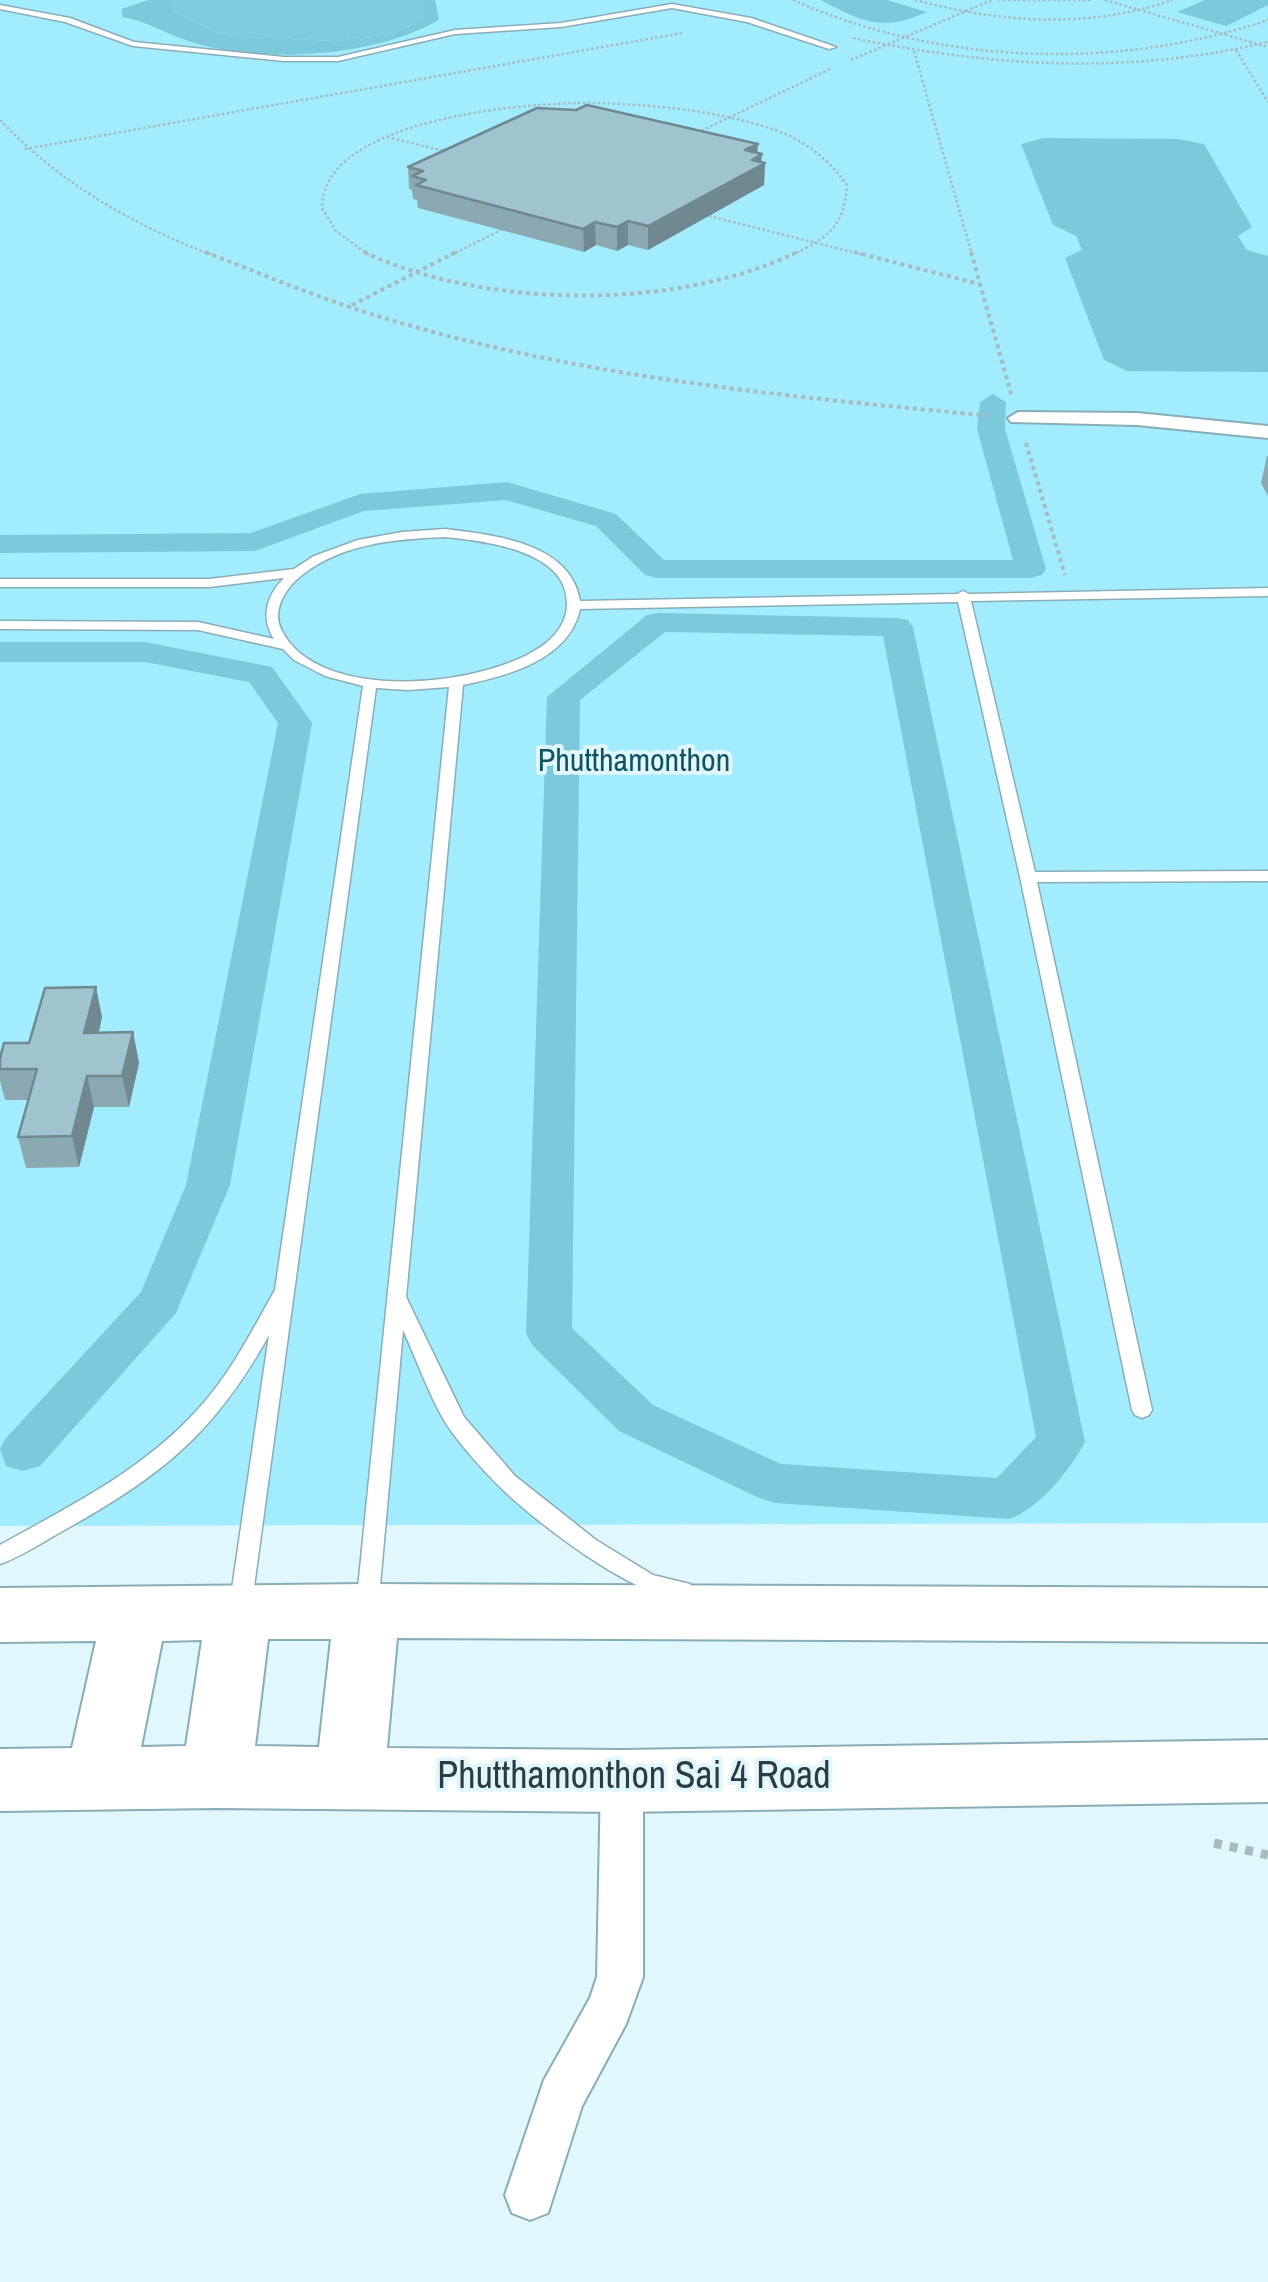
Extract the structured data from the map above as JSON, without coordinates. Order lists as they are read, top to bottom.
{
  "streets": {
    "main road": ["Phutthamonthon Sai 4 Road"]
  },
  "parks": ["Phutthamonthon"]
}
